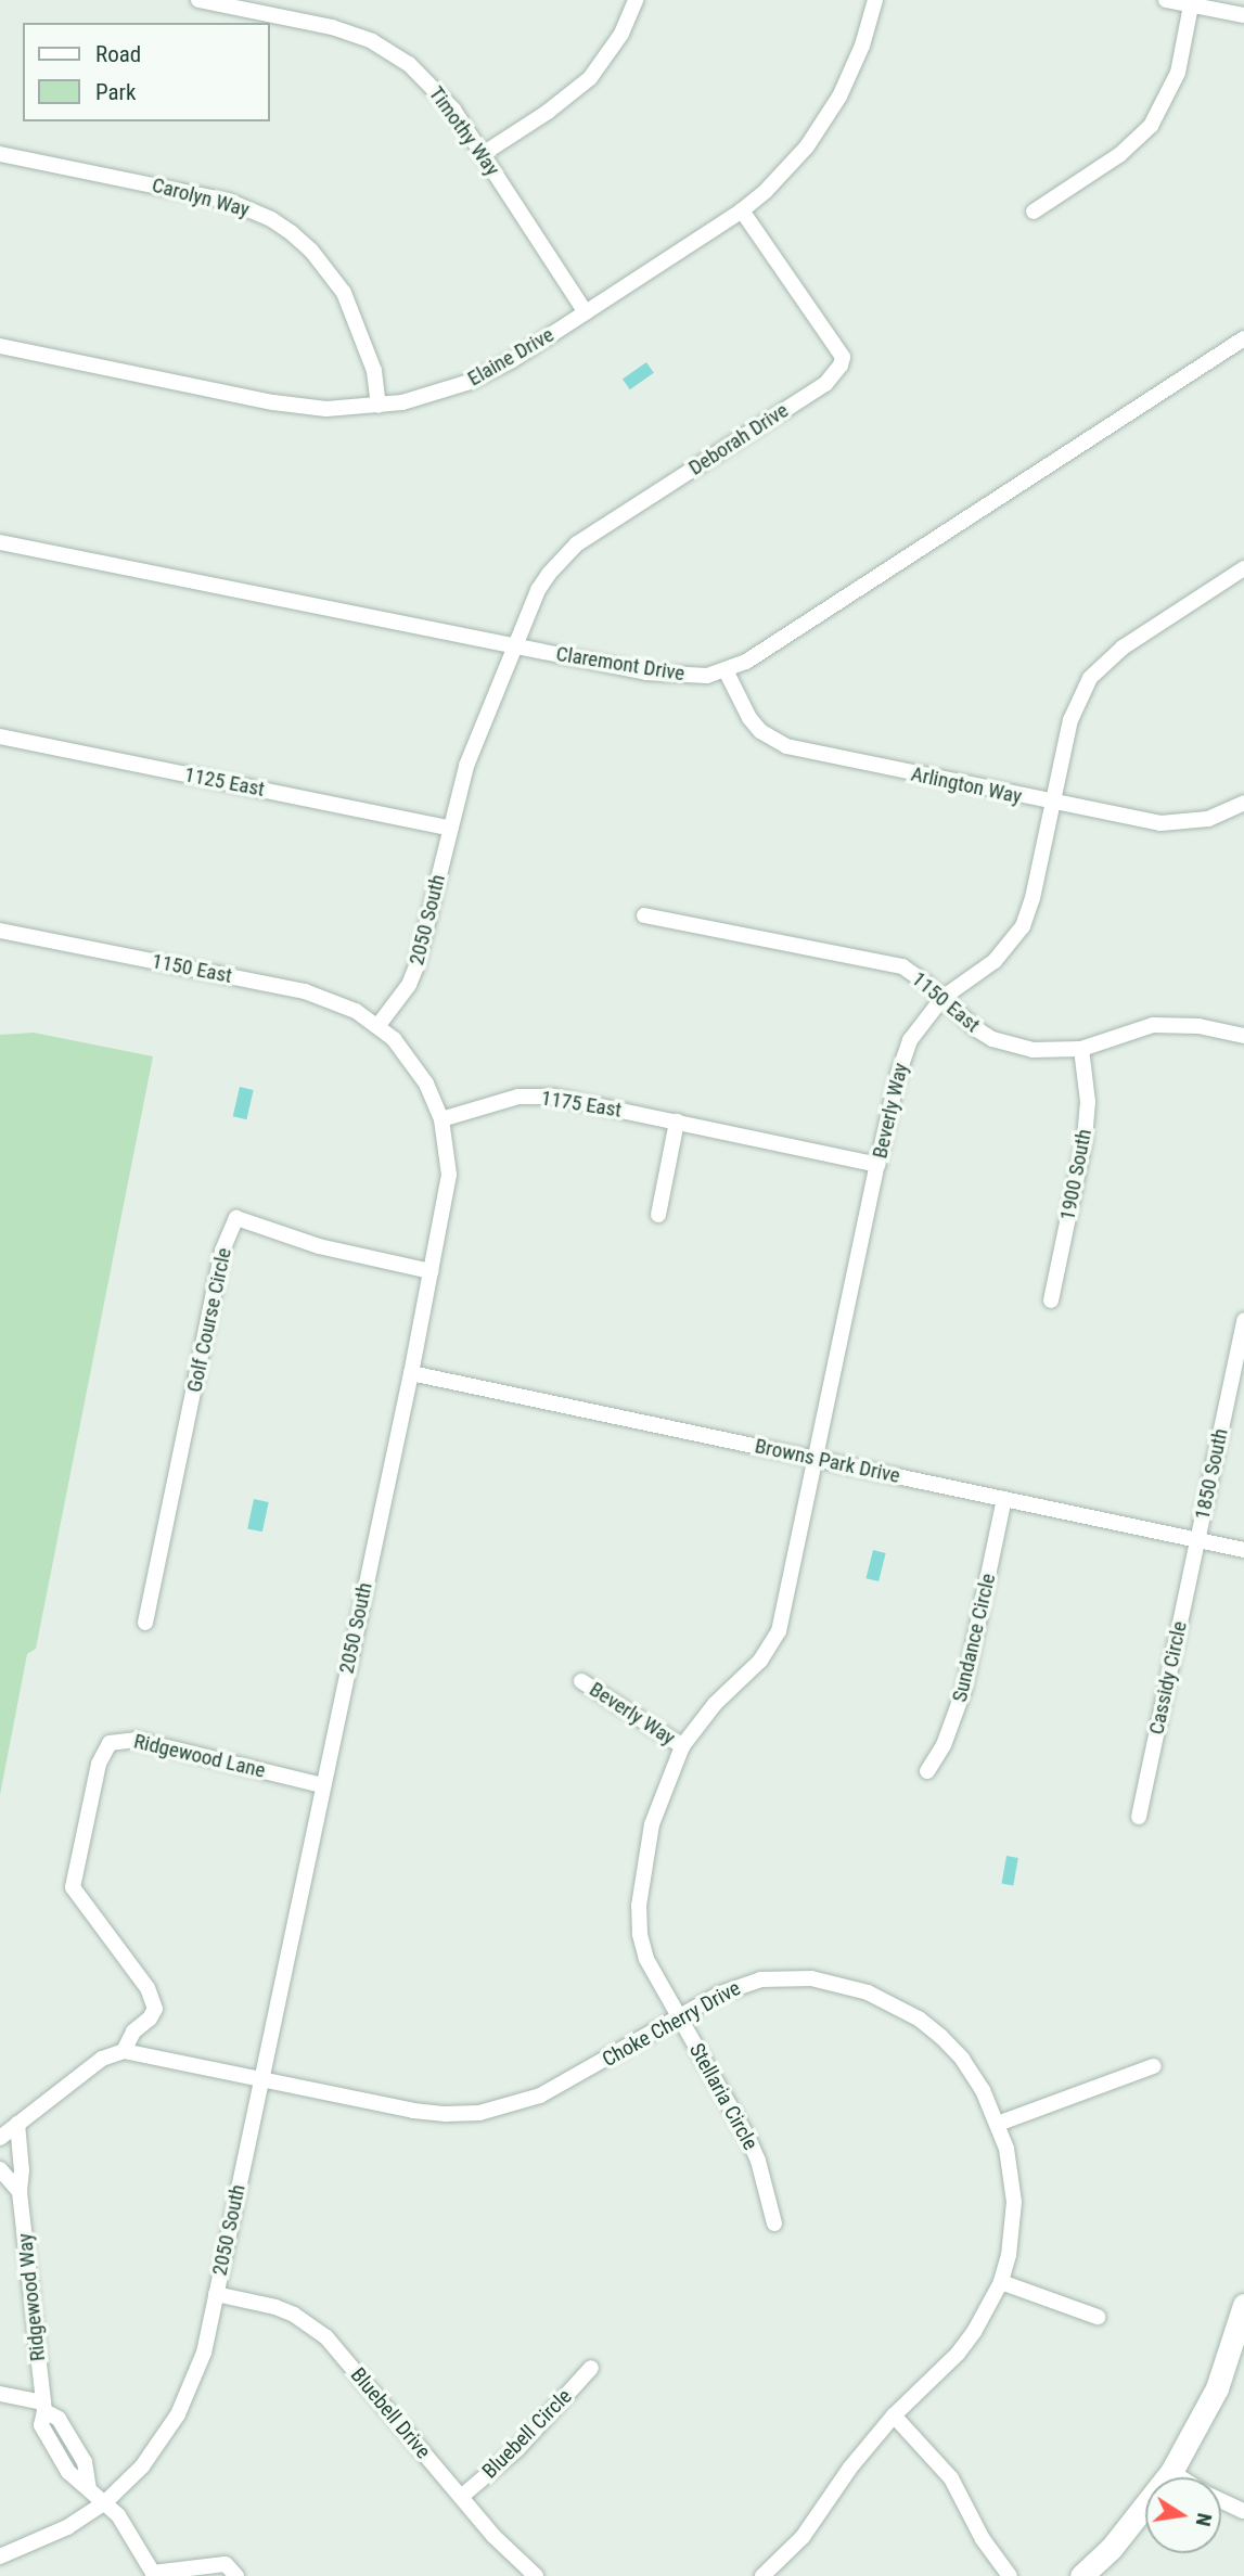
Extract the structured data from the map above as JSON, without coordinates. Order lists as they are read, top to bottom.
{
  "streets": {
    "street": [
      "Timothy Way",
      "Carolyn Way",
      "Elaine Drive",
      "Deborah Drive",
      "Claremont Drive",
      "1125 East",
      "Arlington Way",
      "2050 South",
      "1150 East",
      "1175 East",
      "Beverly Way",
      "1900 South",
      "Golf Course Circle",
      "Browns Park Drive",
      "1850 South",
      "Sundance Circle",
      "Cassidy Circle",
      "Ridgewood Lane",
      "Choke Cherry Drive",
      "Stellaria Circle",
      "Ridgewood Way",
      "Bluebell Drive",
      "Bluebell Circle"
    ]
  },
  "crossings": [
    ["Timothy Way", "Elaine Drive"],
    ["Carolyn Way", "Elaine Drive"],
    ["Elaine Drive", "Deborah Drive"],
    ["Deborah Drive", "Claremont Drive"],
    ["Deborah Drive", "2050 South"],
    ["Claremont Drive", "Arlington Way"],
    ["Claremont Drive", "2050 South"],
    ["1125 East", "2050 South"],
    ["Arlington Way", "Beverly Way"],
    ["2050 South", "1150 East"],
    ["2050 South", "1175 East"],
    ["2050 South", "Golf Course Circle"],
    ["2050 South", "Browns Park Drive"],
    ["2050 South", "Ridgewood Lane"],
    ["2050 South", "Choke Cherry Drive"],
    ["2050 South", "Ridgewood Way"],
    ["2050 South", "Bluebell Drive"],
    ["1150 East", "Beverly Way"],
    ["1150 East", "1900 South"],
    ["1175 East", "Beverly Way"],
    ["Beverly Way", "Browns Park Drive"],
    ["Beverly Way", "Choke Cherry Drive"],
    ["Beverly Way", "Stellaria Circle"],
    ["Browns Park Drive", "1850 South"],
    ["Browns Park Drive", "Sundance Circle"],
    ["Browns Park Drive", "Cassidy Circle"],
    ["1850 South", "Cassidy Circle"],
    ["Ridgewood Lane", "Ridgewood Way"],
    ["Choke Cherry Drive", "Stellaria Circle"],
    ["Bluebell Drive", "Bluebell Circle"]
  ],
  "legend": ["Road", "Park"],
  "north": "right"
}
